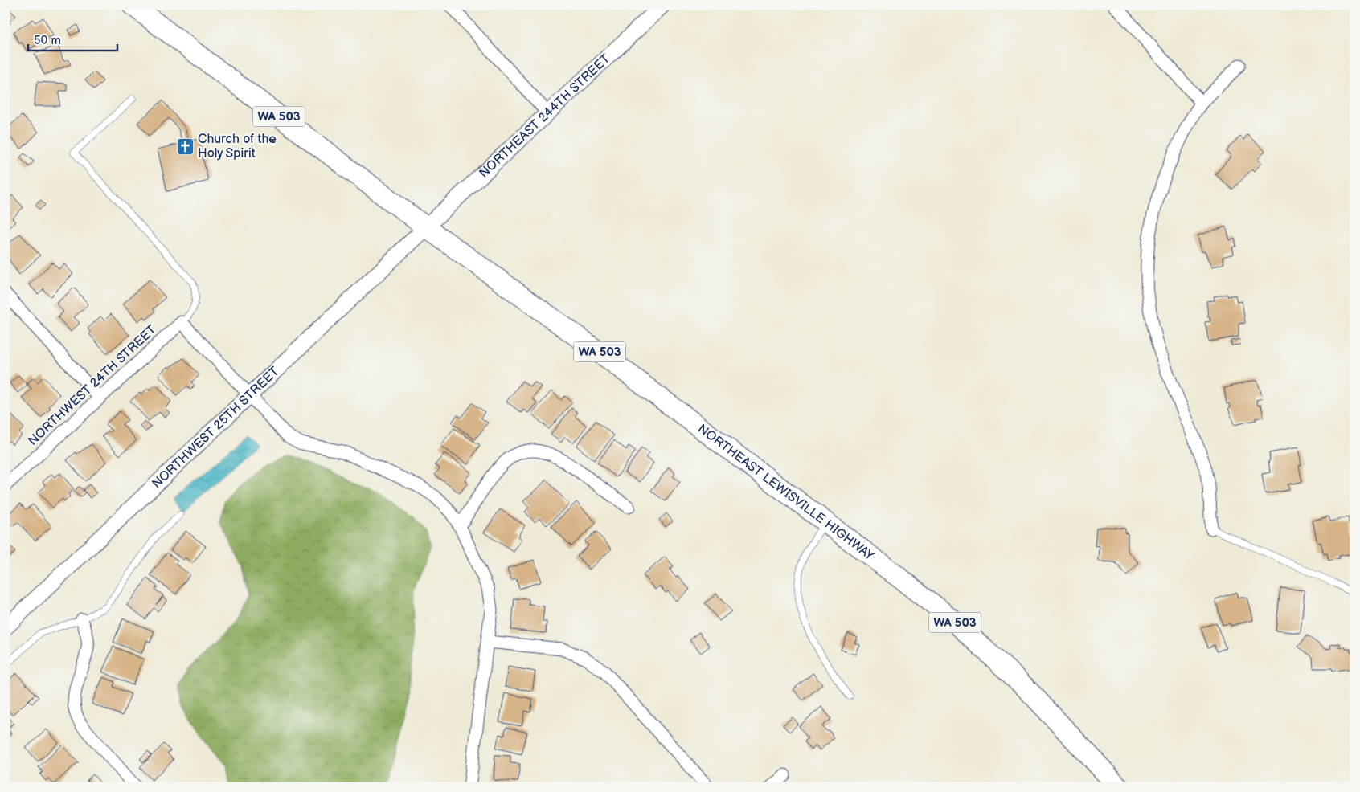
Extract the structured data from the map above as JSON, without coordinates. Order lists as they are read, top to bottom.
{
  "streets": {
    "main road": ["WA 503", "NORTHEAST LEWISVILLE HIGHWAY"],
    "street": ["NORTHEAST 244TH STREET", "NORTHWEST 24TH STREET", "NORTHWEST 25TH STREET"]
  },
  "crossings": [
    ["NORTHEAST 244TH STREET", "WA 503"],
    ["NORTHEAST 244TH STREET", "NORTHWEST 25TH STREET"],
    ["NORTHEAST 244TH STREET", "NORTHEAST LEWISVILLE HIGHWAY"],
    ["WA 503", "NORTHWEST 25TH STREET"],
    ["WA 503", "NORTHEAST LEWISVILLE HIGHWAY"],
    ["NORTHWEST 25TH STREET", "NORTHEAST LEWISVILLE HIGHWAY"]
  ],
  "places": {
    "church": ["Church of the Holy Spirit"]
  },
  "scale_bar": "50 m"
}
